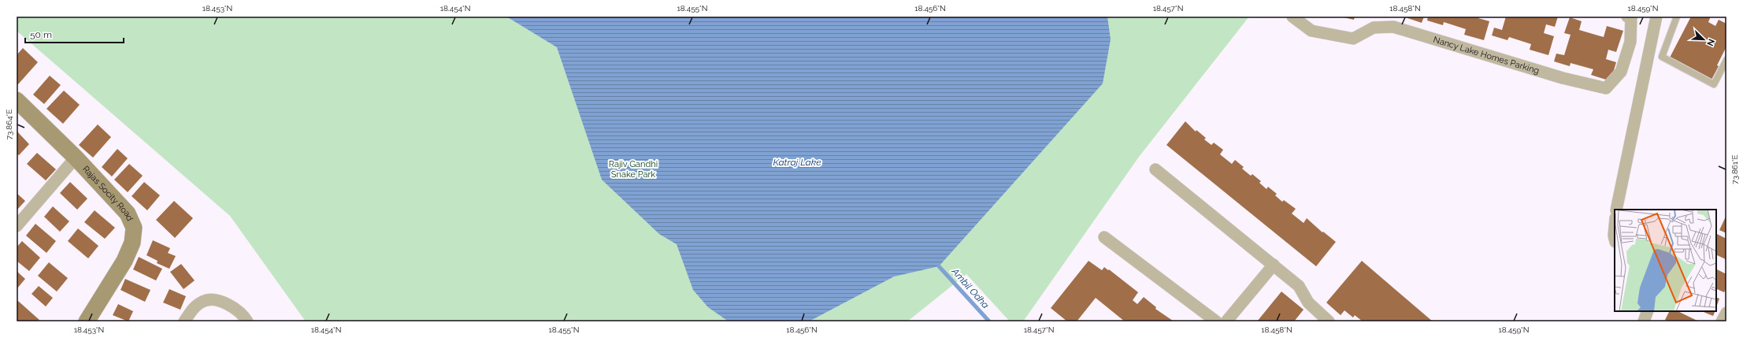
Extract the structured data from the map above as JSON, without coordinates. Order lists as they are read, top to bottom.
{
  "streets": {
    "street": ["Nancy Lake Homes Parking", "Rajas Socity Road"]
  },
  "water": ["Katraj Lake", "Ambil Odha"],
  "parks": ["Rajiv Gandhi Snake Park"],
  "scale_bar": "50 m",
  "north": "bottom right",
  "coordinates": [
    "18.453°N",
    "18.454°N",
    "18.455°N",
    "18.456°N",
    "18.457°N",
    "18.458°N",
    "18.459°N",
    "73.864°E",
    "73.861°E"
  ]
}
